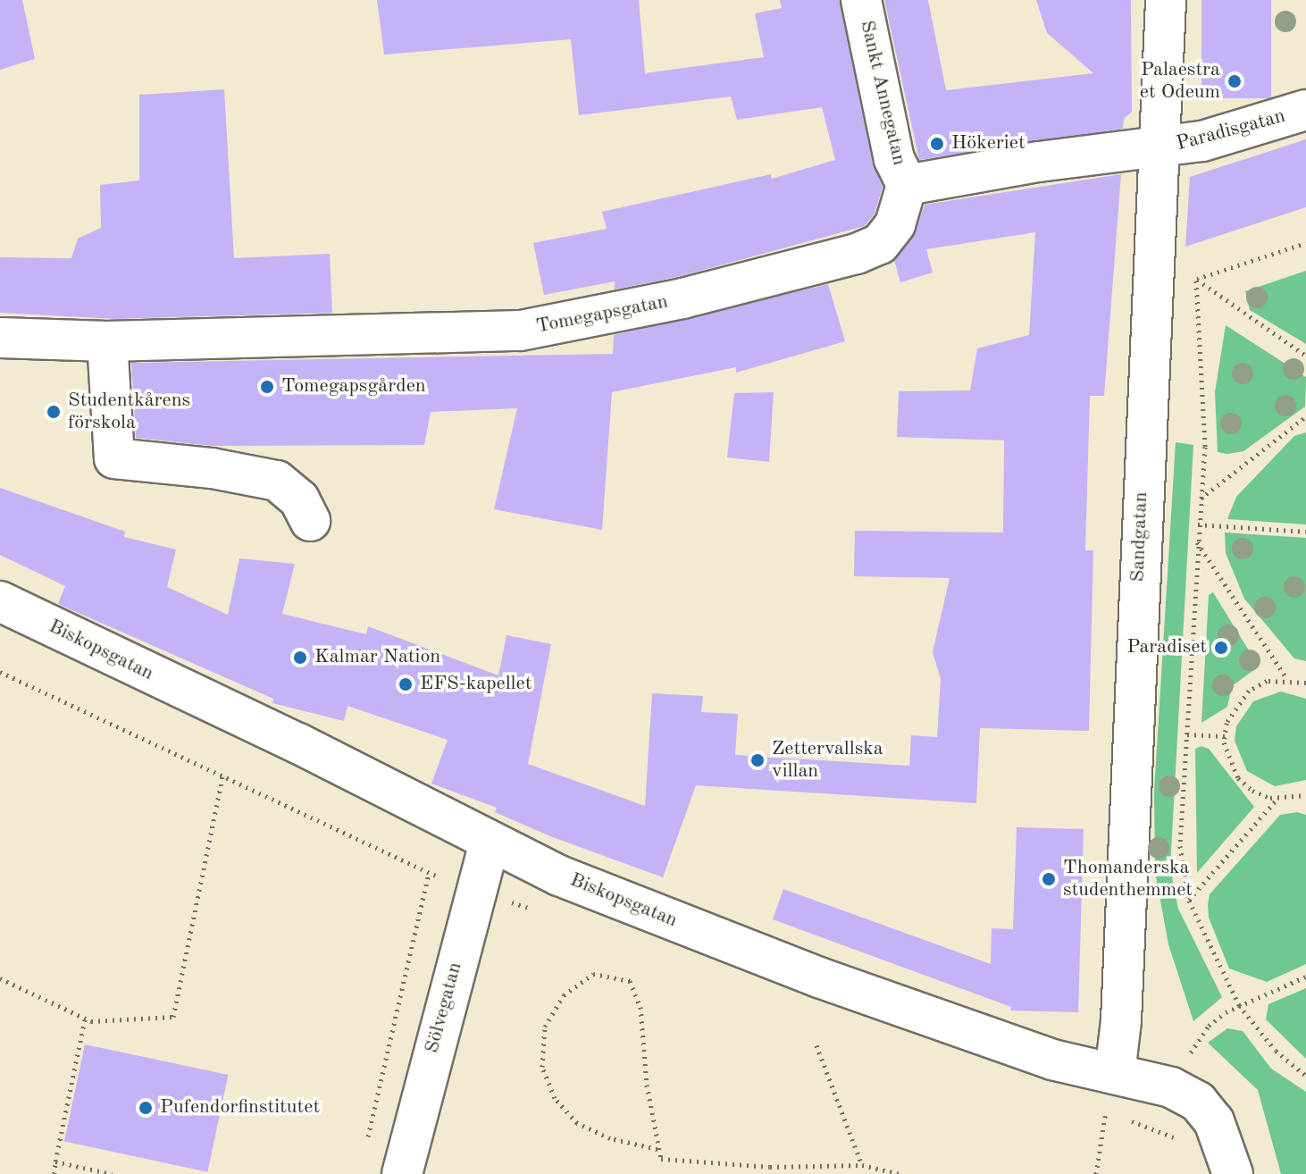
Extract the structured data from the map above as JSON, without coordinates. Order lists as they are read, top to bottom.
{
  "streets": {
    "street": [
      "Sankt Annegatan",
      "Paradisgatan",
      "Tomegapsgatan",
      "Sandgatan",
      "Biskopsgatan",
      "Sölvegatan"
    ]
  },
  "crossings": [
    ["Sankt Annegatan", "Tomegapsgatan"],
    ["Paradisgatan", "Sandgatan"],
    ["Sandgatan", "Biskopsgatan"],
    ["Biskopsgatan", "Sölvegatan"]
  ],
  "places": [
    "Palaestra et Odeum",
    "Hökeriet",
    "Tomegapsgården",
    "Studentkårens förskola",
    "Paradiset",
    "Kalmar Nation",
    "EFS-kapellet",
    "Zettervallska villan",
    "Thomanderska studenthemmet",
    "Pufendorfinstitutet"
  ]
}
